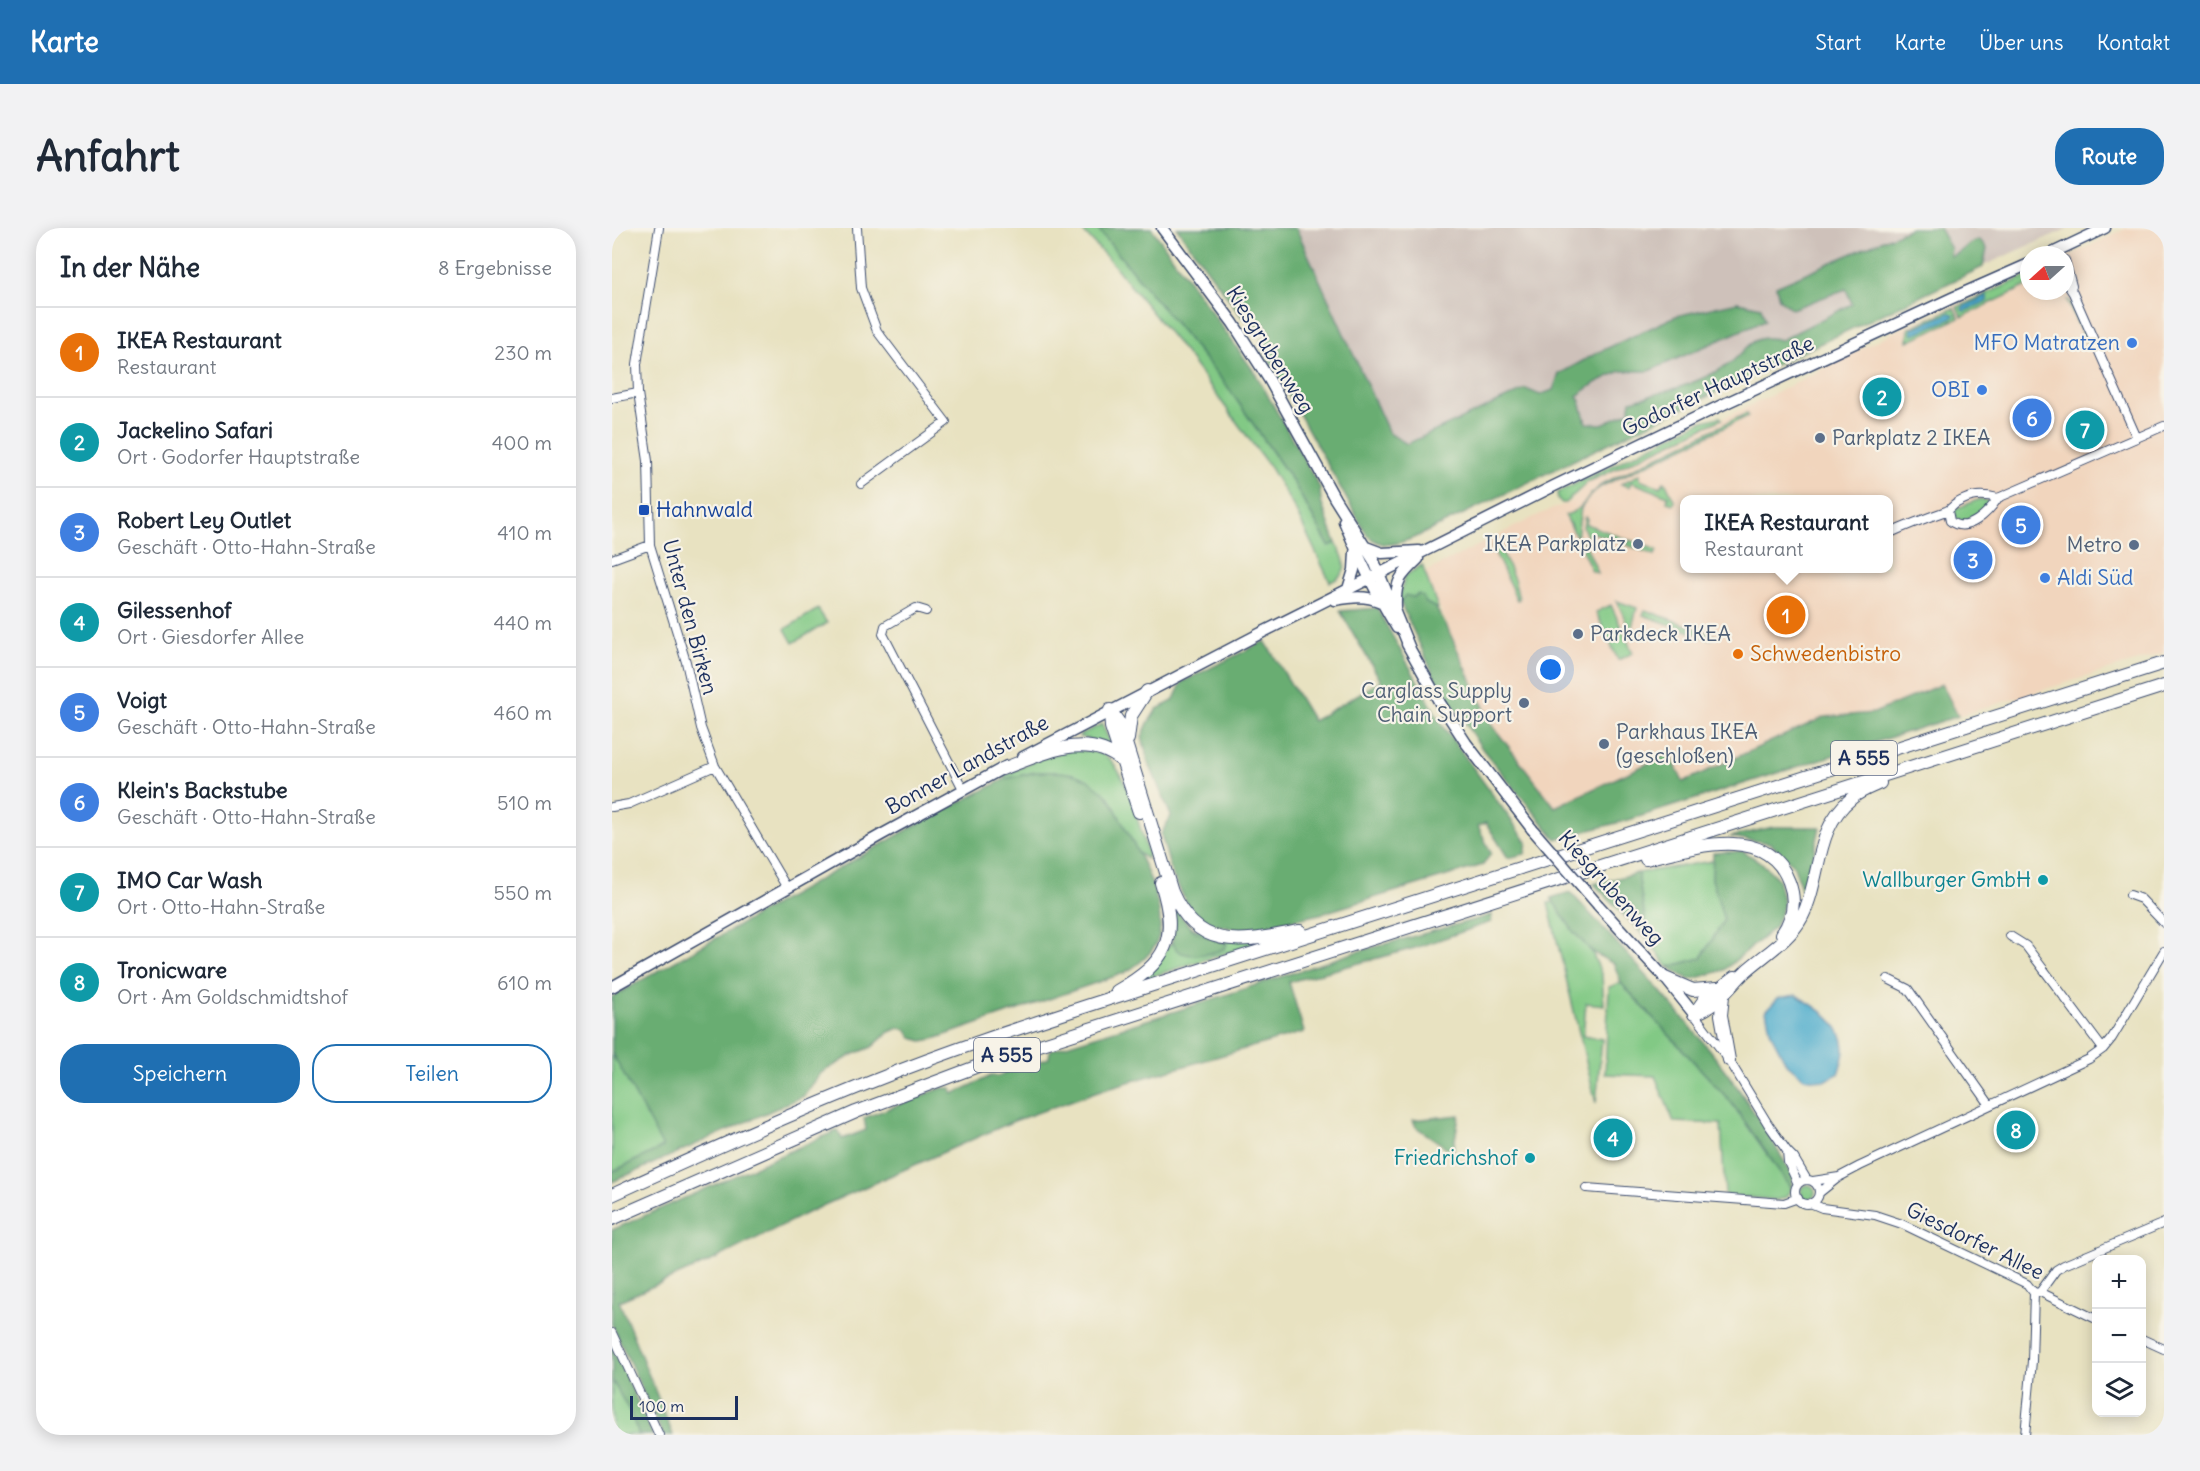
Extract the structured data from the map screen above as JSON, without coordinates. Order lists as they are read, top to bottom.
{
  "streets": {
    "highway": ["A 555"],
    "main road": ["Kiesgrubenweg", "Godorfer Hauptstraße", "Bonner Landstraße"],
    "street": ["Unter den Birken", "Giesdorfer Allee"]
  },
  "crossings": [
    ["Kiesgrubenweg", "Godorfer Hauptstraße"],
    ["Kiesgrubenweg", "Bonner Landstraße"],
    ["Kiesgrubenweg", "Giesdorfer Allee"],
    ["Godorfer Hauptstraße", "Bonner Landstraße"],
    ["Unter den Birken", "Bonner Landstraße"]
  ],
  "places": {
    "other": [
      "MFO Matratzen",
      "OBI",
      "Parkplatz 2 IKEA",
      "IKEA Parkplatz",
      "Metro",
      "Aldi Süd",
      "Parkdeck IKEA",
      "Schwedenbistro",
      "Carglass Supply Chain Support",
      "Parkhaus IKEA (geschloßen)",
      "Wallburger GmbH",
      "Friedrichshof"
    ],
    "transit": ["Hahnwald"]
  },
  "scale_bar": "100 m",
  "north": "left",
  "page": {
    "header": "Karte",
    "nav": [
      "Start",
      "Karte",
      "Über uns",
      "Kontakt"
    ],
    "buttons": [
      "Route",
      ["Speichern", "Teilen"]
    ],
    "title": "Anfahrt",
    "heading": ["In der Nähe", "8 Ergebnisse"],
    "list": [
      {
        "mark": "1",
        "name": "IKEA Restaurant",
        "note": "Restaurant",
        "value": "230 m"
      },
      {
        "mark": "2",
        "name": "Jackelino Safari",
        "note": "Ort · Godorfer Hauptstraße",
        "value": "400 m"
      },
      {
        "mark": "3",
        "name": "Robert Ley Outlet",
        "note": "Geschäft · Otto-Hahn-Straße",
        "value": "410 m"
      },
      {
        "mark": "4",
        "name": "Gilessenhof",
        "note": "Ort · Giesdorfer Allee",
        "value": "440 m"
      },
      {
        "mark": "5",
        "name": "Voigt",
        "note": "Geschäft · Otto-Hahn-Straße",
        "value": "460 m"
      },
      {
        "mark": "6",
        "name": "Klein's Backstube",
        "note": "Geschäft · Otto-Hahn-Straße",
        "value": "510 m"
      },
      {
        "mark": "7",
        "name": "IMO Car Wash",
        "note": "Ort · Otto-Hahn-Straße",
        "value": "550 m"
      },
      {
        "mark": "8",
        "name": "Tronicware",
        "note": "Ort · Am Goldschmidtshof",
        "value": "610 m"
      }
    ],
    "pins": [
      "2",
      "6",
      "7",
      "5",
      "3",
      "1",
      "8",
      "4"
    ],
    "popup": ["IKEA Restaurant", "Restaurant"],
    "map_buttons": ["+", "−"],
    "scale": "100 m"
  }
}
